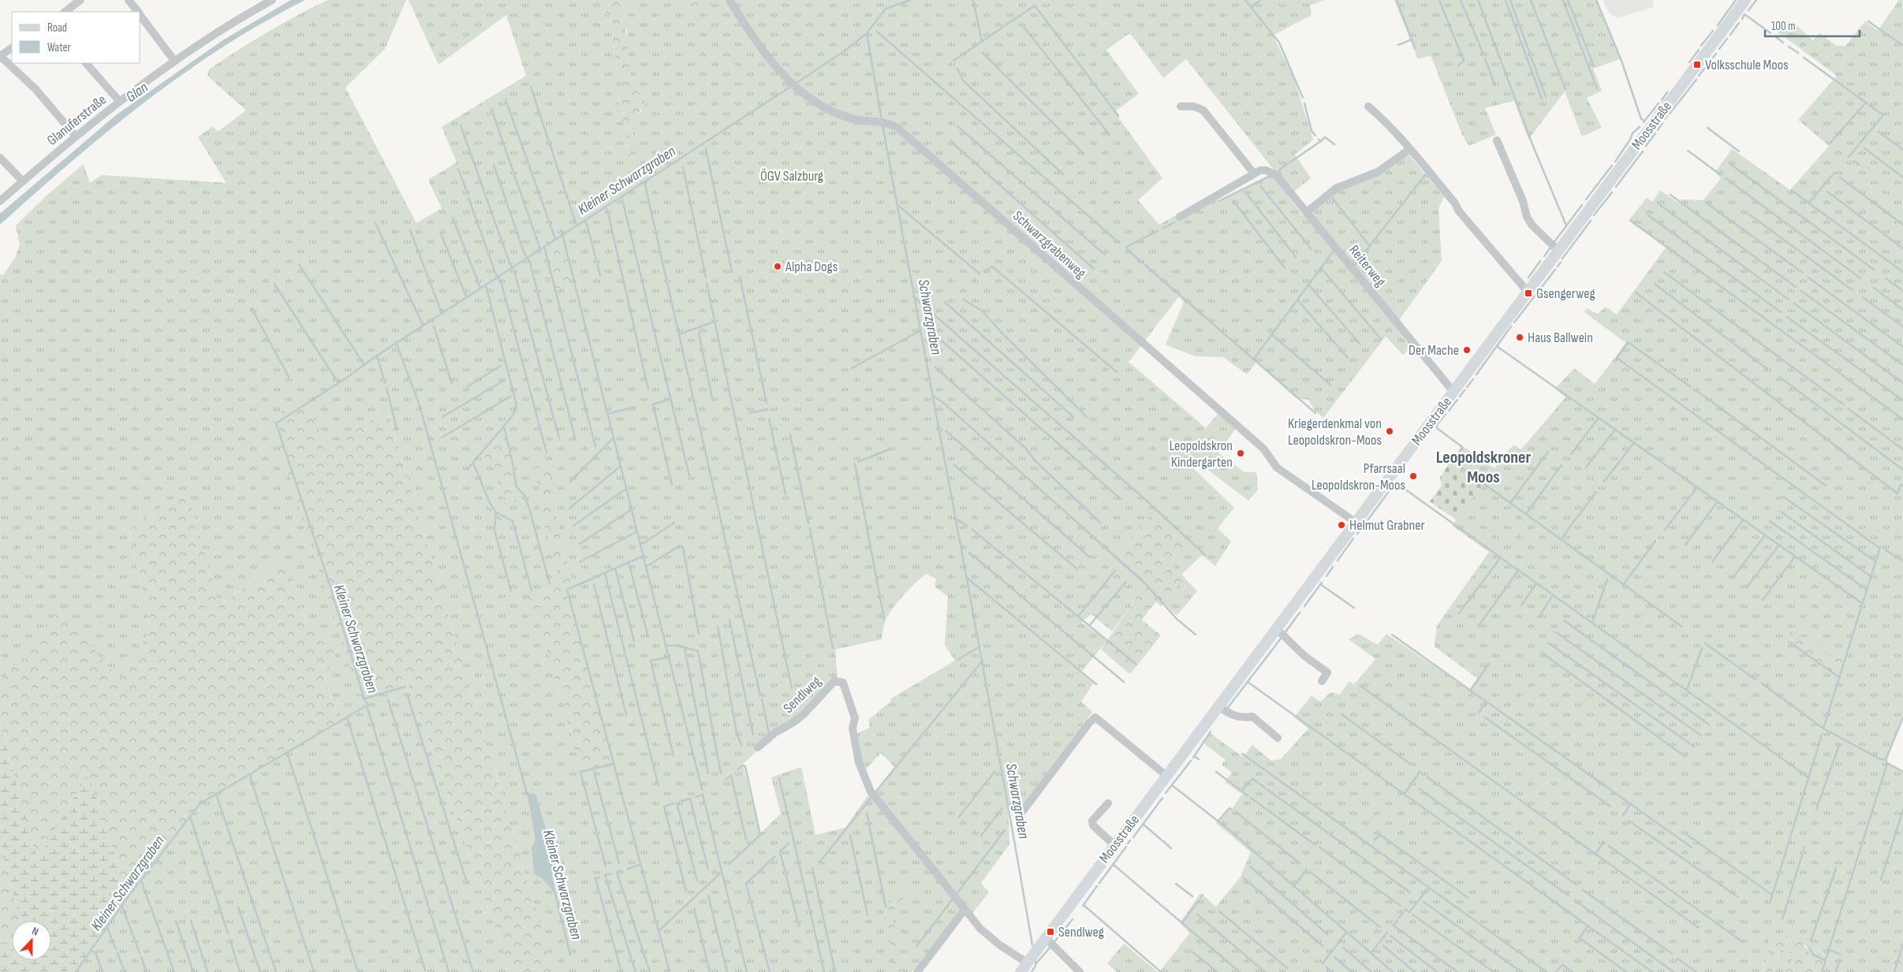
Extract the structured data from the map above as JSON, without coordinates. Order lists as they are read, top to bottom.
{
  "streets": {
    "street": [
      "Glanuferstraße",
      "Moosstraße",
      "Schwarzgrabenweg",
      "Reiterweg",
      "Sendlweg"
    ]
  },
  "crossings": [
    ["Moosstraße", "Schwarzgrabenweg"],
    ["Moosstraße", "Reiterweg"],
    ["Moosstraße", "Sendlweg"]
  ],
  "districts": ["Leopoldskroner Moos"],
  "water": ["Glan", "Kleiner Schwarzgraben", "Schwarzgraben"],
  "parks": ["ÖGV Salzburg"],
  "places": {
    "transit": ["Volksschule Moos", "Gsengerweg", "Sendlweg"],
    "other": [
      "Alpha Dogs",
      "Haus Ballwein",
      "Der Mache",
      "Kriegerdenkmal von Leopoldskron-Moos",
      "Leopoldskron Kindergarten",
      "Pfarrsaal Leopoldskron-Moos",
      "Helmut Grabner"
    ]
  },
  "legend": ["Road", "Water"],
  "scale_bar": "100 m",
  "north": "top"
}
